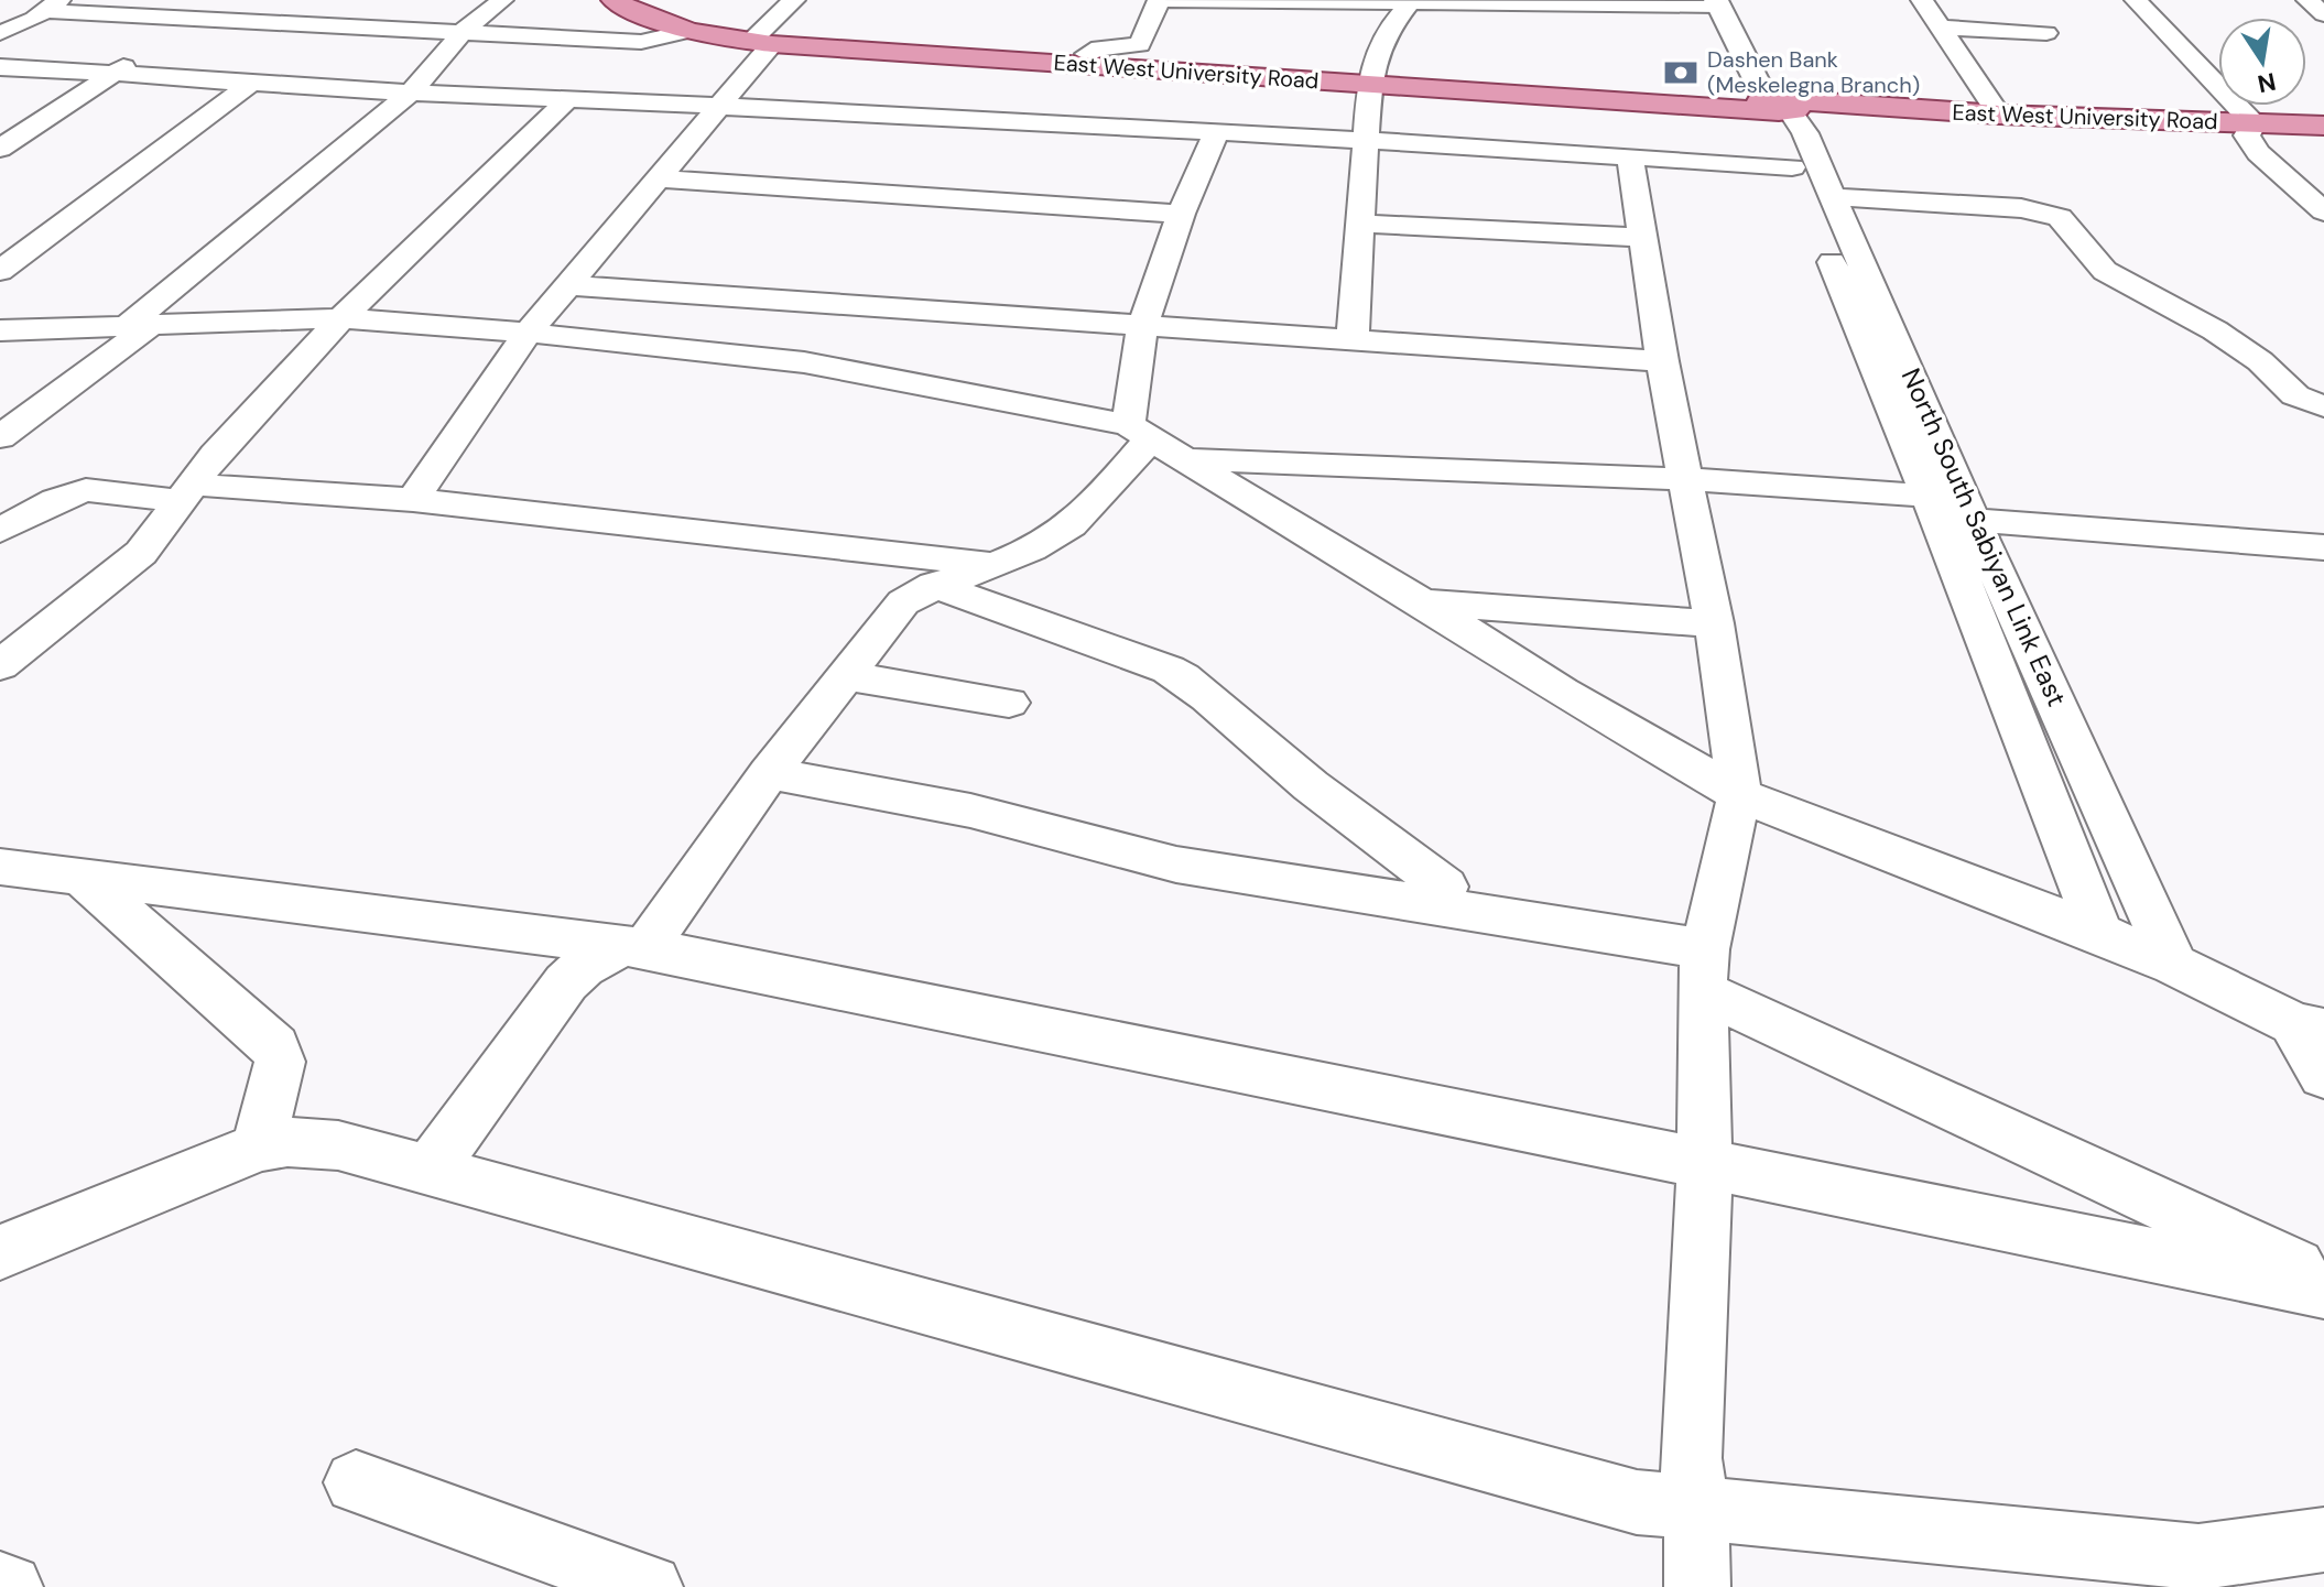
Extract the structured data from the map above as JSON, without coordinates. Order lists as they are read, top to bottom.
{
  "streets": {
    "main road": ["East West University Road", "North South Sabiyan Link East"]
  },
  "crossings": [
    ["East West University Road", "North South Sabiyan Link East"]
  ],
  "places": {
    "bank": ["Dashen Bank (Meskelegna Branch)"]
  },
  "north": "bottom"
}
